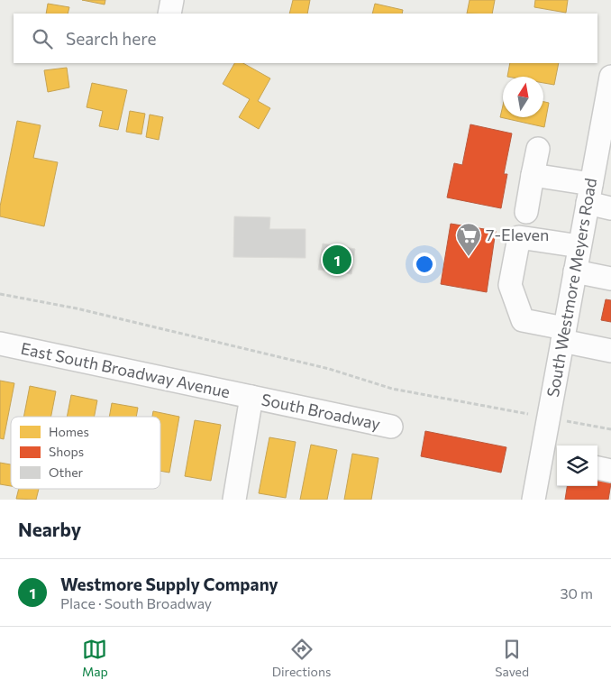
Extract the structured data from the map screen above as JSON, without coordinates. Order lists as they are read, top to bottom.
{
  "streets": {
    "street": ["South Westmore Meyers Road", "East South Broadway Avenue", "South Broadway"]
  },
  "crossings": [
    ["East South Broadway Avenue", "South Broadway"]
  ],
  "places": {
    "supermarket": ["7-Eleven"]
  },
  "legend": ["Homes", "Shops", "Other"],
  "north": "top",
  "page": {
    "search": "Search here",
    "pins": "1",
    "heading": "Nearby",
    "list": [
      {
        "mark": "1",
        "name": "Westmore Supply Company",
        "note": "Place · South Broadway",
        "value": "30 m"
      }
    ],
    "nav": ["Map", "Directions", "Saved"]
  }
}
